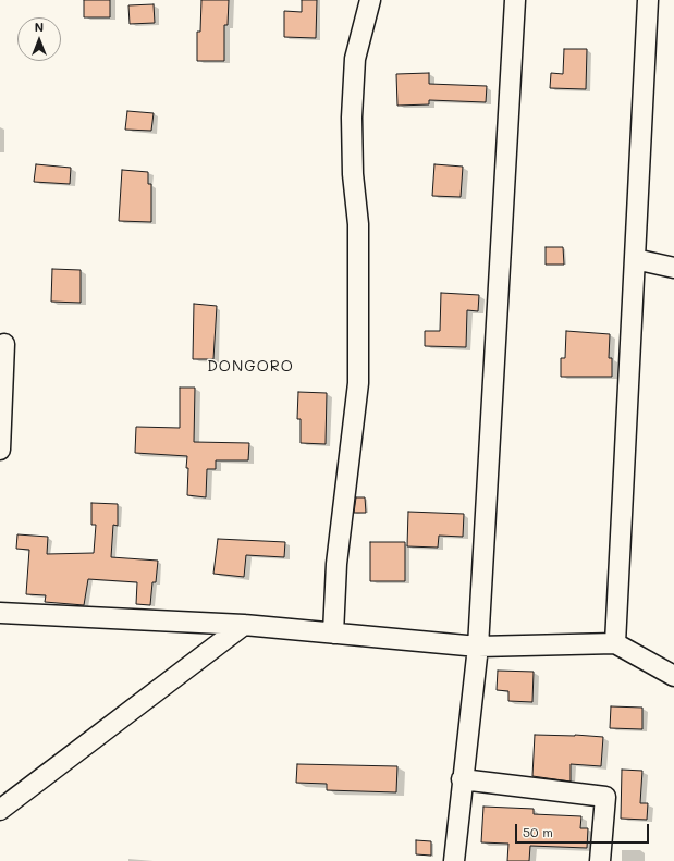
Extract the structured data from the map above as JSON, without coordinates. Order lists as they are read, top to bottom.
{
  "districts": ["DONGORO"],
  "scale_bar": "50 m",
  "north": "top"
}
